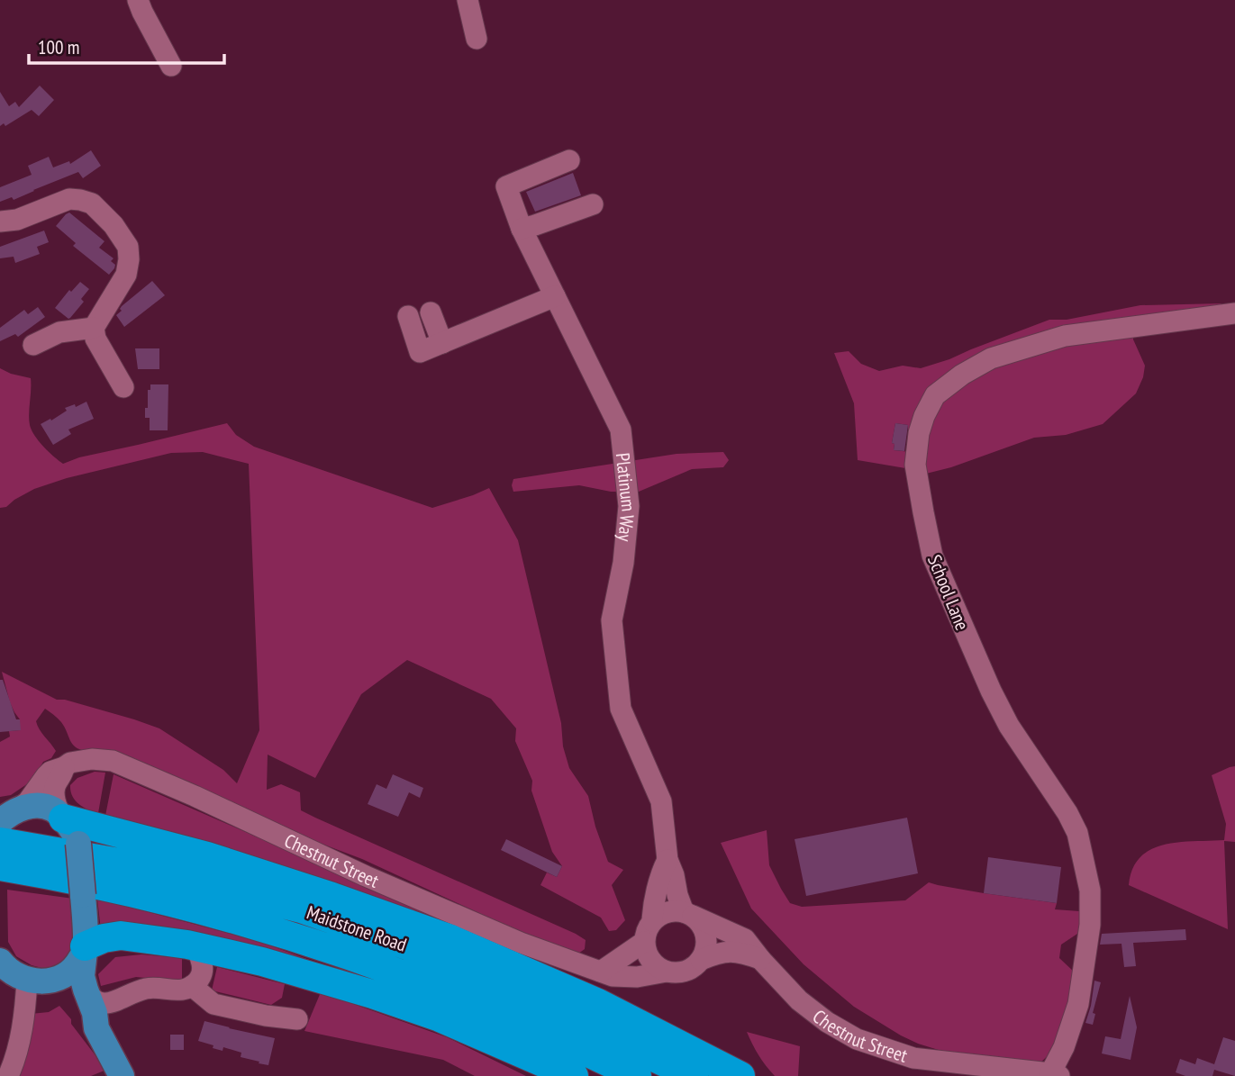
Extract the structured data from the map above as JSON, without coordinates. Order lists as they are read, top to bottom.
{
  "streets": {
    "highway": ["Maidstone Road"],
    "street": ["Platinum Way", "School Lane", "Chestnut Street"]
  },
  "crossings": [
    ["Platinum Way", "Chestnut Street"],
    ["School Lane", "Chestnut Street"]
  ],
  "scale_bar": "100 m"
}
